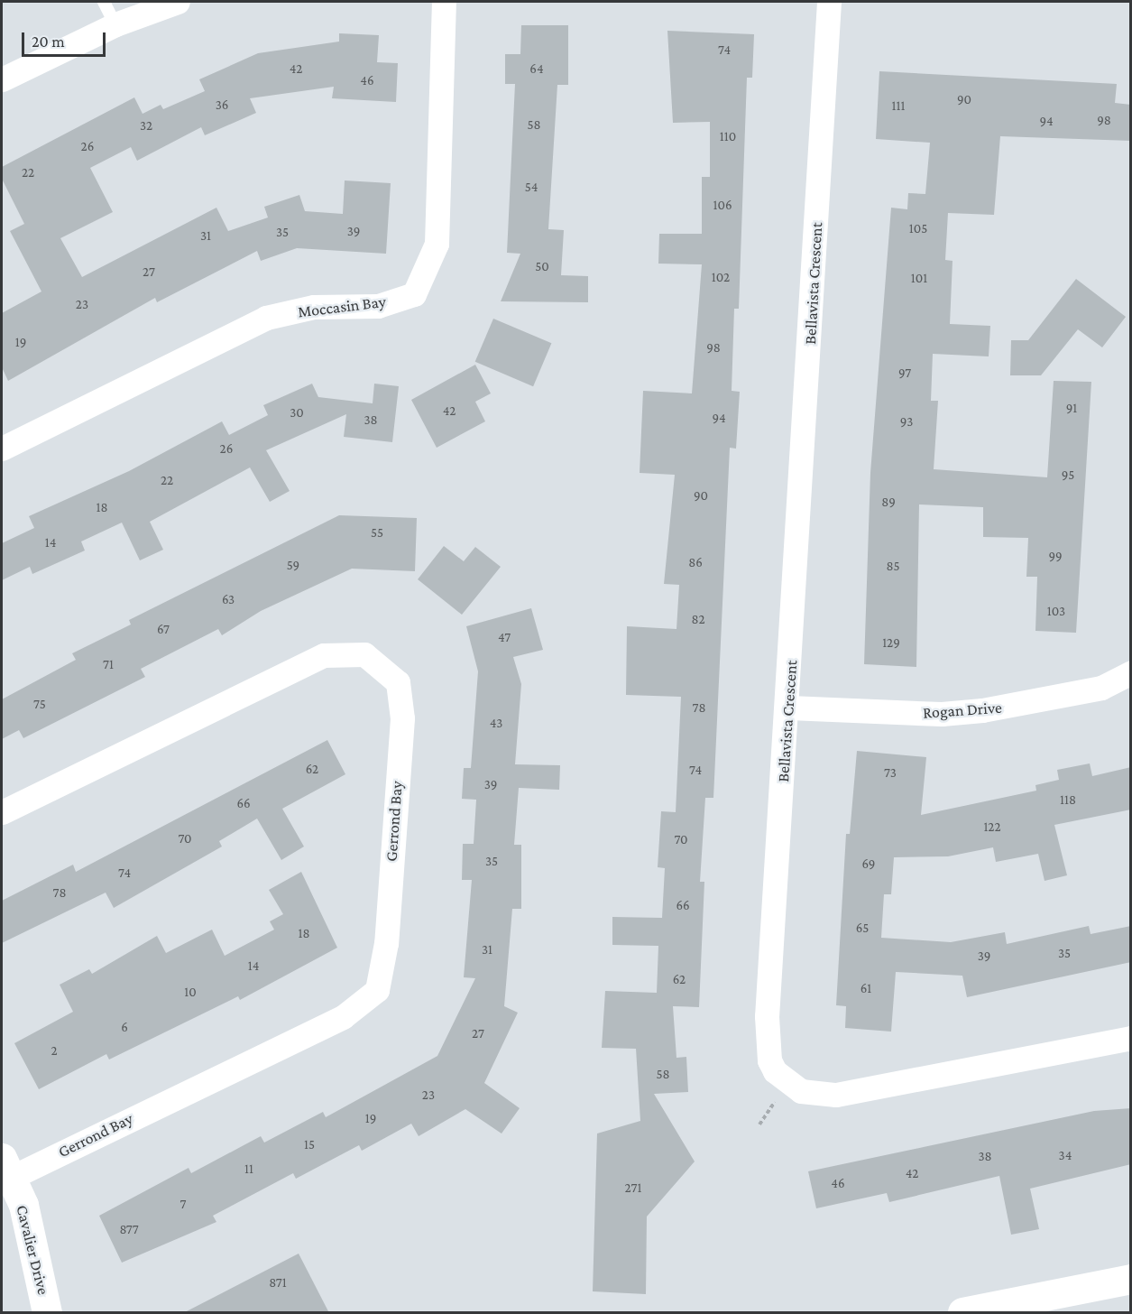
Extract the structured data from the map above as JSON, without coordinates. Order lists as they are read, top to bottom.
{
  "streets": {
    "street": [
      "Bellavista Crescent",
      "Moccasin Bay",
      "Rogan Drive",
      "Gerrond Bay",
      "Cavalier Drive"
    ]
  },
  "crossings": [
    ["Bellavista Crescent", "Rogan Drive"],
    ["Gerrond Bay", "Cavalier Drive"]
  ],
  "house_numbers": [
    "74",
    "42",
    "64",
    "46",
    "90",
    "36",
    "111",
    "98",
    "94",
    "58",
    "32",
    "110",
    "26",
    "22",
    "54",
    "106",
    "105",
    "39",
    "35",
    "31",
    "50",
    "27",
    "102",
    "101",
    "23",
    "19",
    "98",
    "97",
    "91",
    "42",
    "30",
    "94",
    "38",
    "93",
    "26",
    "95",
    "22",
    "90",
    "89",
    "18",
    "55",
    "14",
    "99",
    "86",
    "59",
    "85",
    "63",
    "103",
    "82",
    "67",
    "47",
    "129",
    "71",
    "75",
    "78",
    "43",
    "62",
    "74",
    "73",
    "39",
    "118",
    "66",
    "122",
    "70",
    "70",
    "35",
    "69",
    "74",
    "78",
    "66",
    "65",
    "18",
    "31",
    "35",
    "39",
    "14",
    "62",
    "61",
    "10",
    "6",
    "27",
    "2",
    "58",
    "23",
    "19",
    "15",
    "34",
    "38",
    "11",
    "42",
    "46",
    "271",
    "7",
    "877",
    "871"
  ],
  "scale_bar": "20 m"
}
